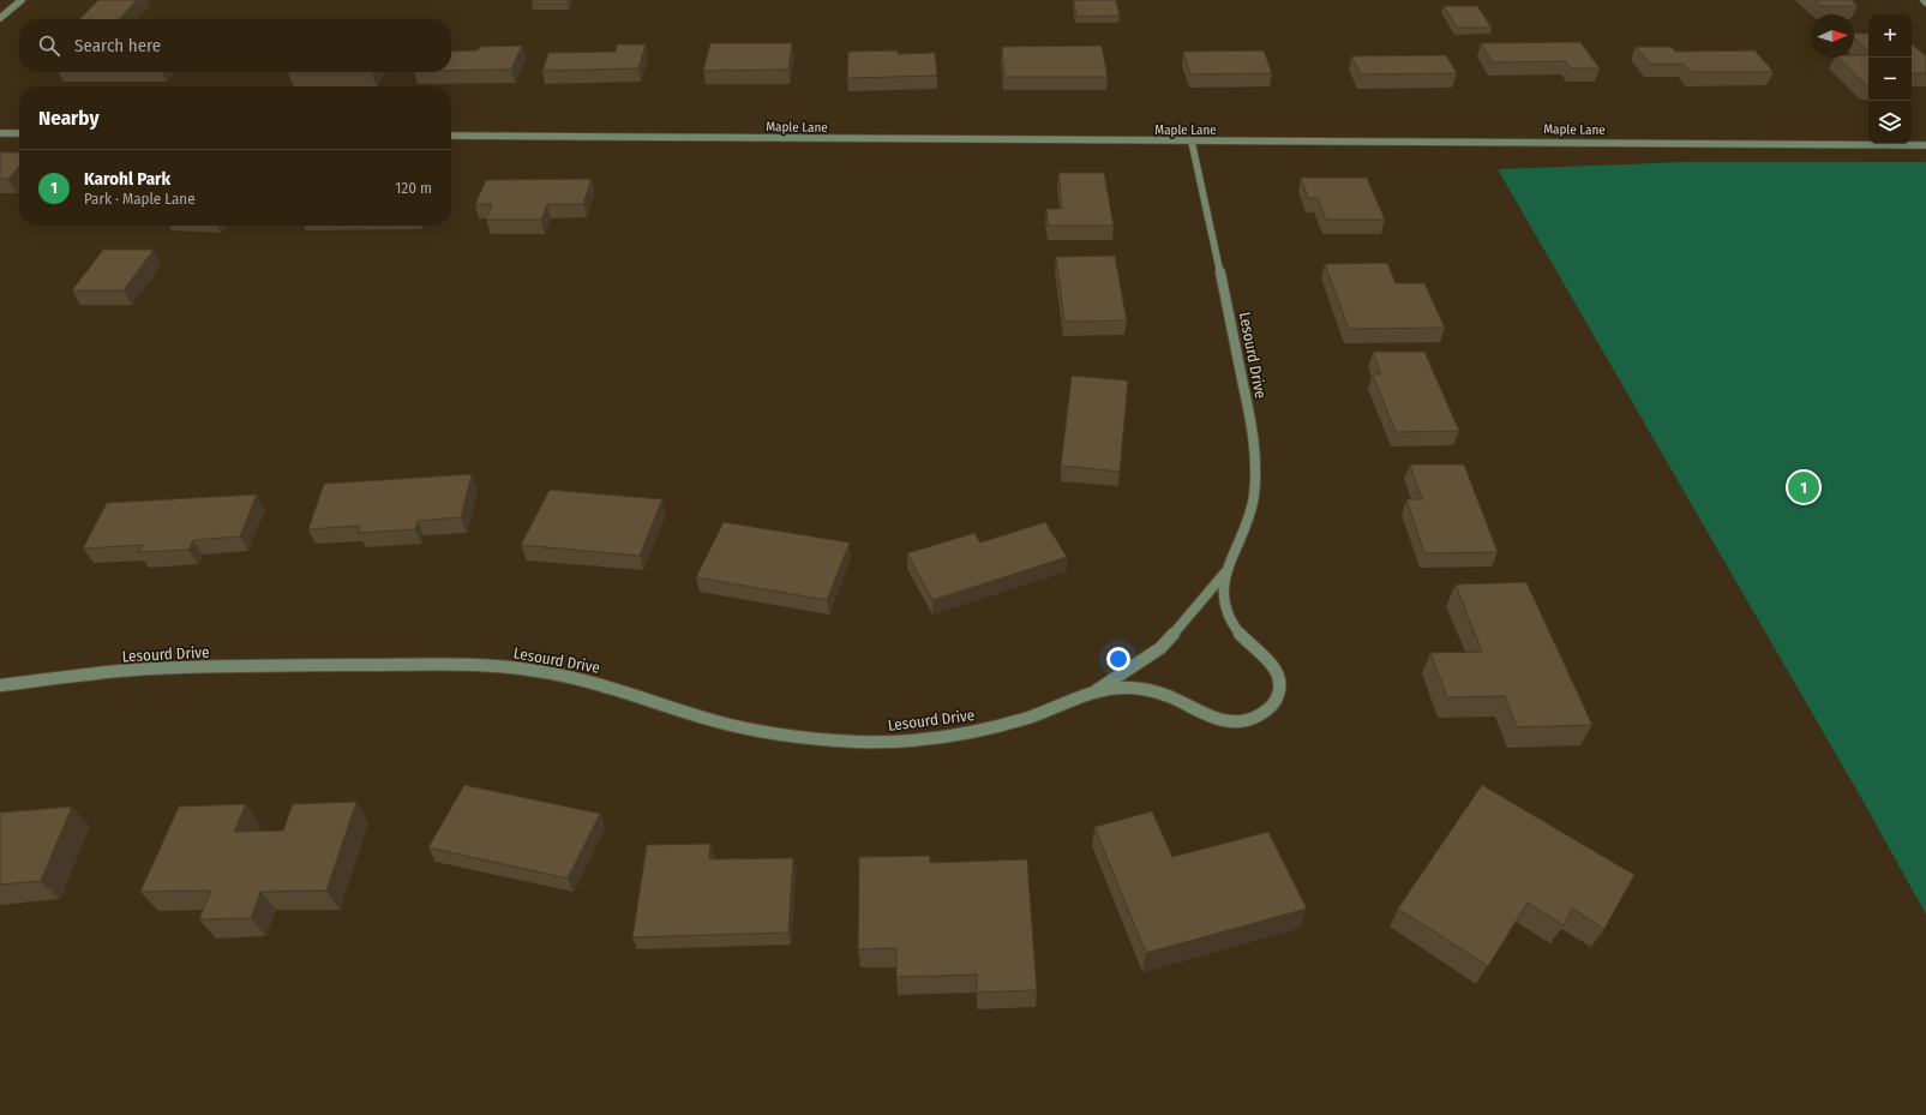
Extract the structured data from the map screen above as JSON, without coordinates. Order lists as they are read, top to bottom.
{
  "streets": {
    "street": ["Maple Lane", "Lesourd Drive"]
  },
  "crossings": [
    ["Maple Lane", "Lesourd Drive"]
  ],
  "north": "right",
  "page": {
    "map_buttons": ["+", "−"],
    "search": "Search here",
    "heading": "Nearby",
    "list": [
      {
        "mark": "1",
        "name": "Karohl Park",
        "note": "Park · Maple Lane",
        "value": "120 m"
      }
    ],
    "pins": "1"
  }
}
